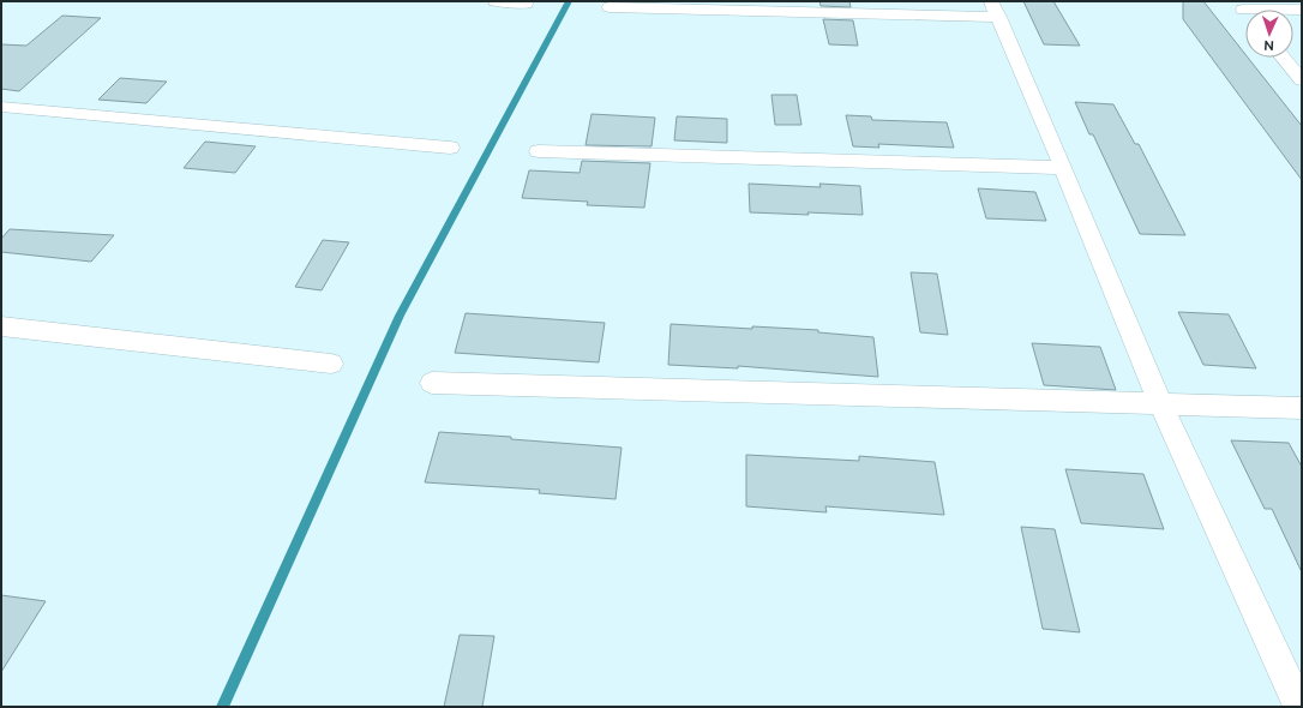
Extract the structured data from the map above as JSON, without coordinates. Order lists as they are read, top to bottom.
{
  "north": "bottom"
}
